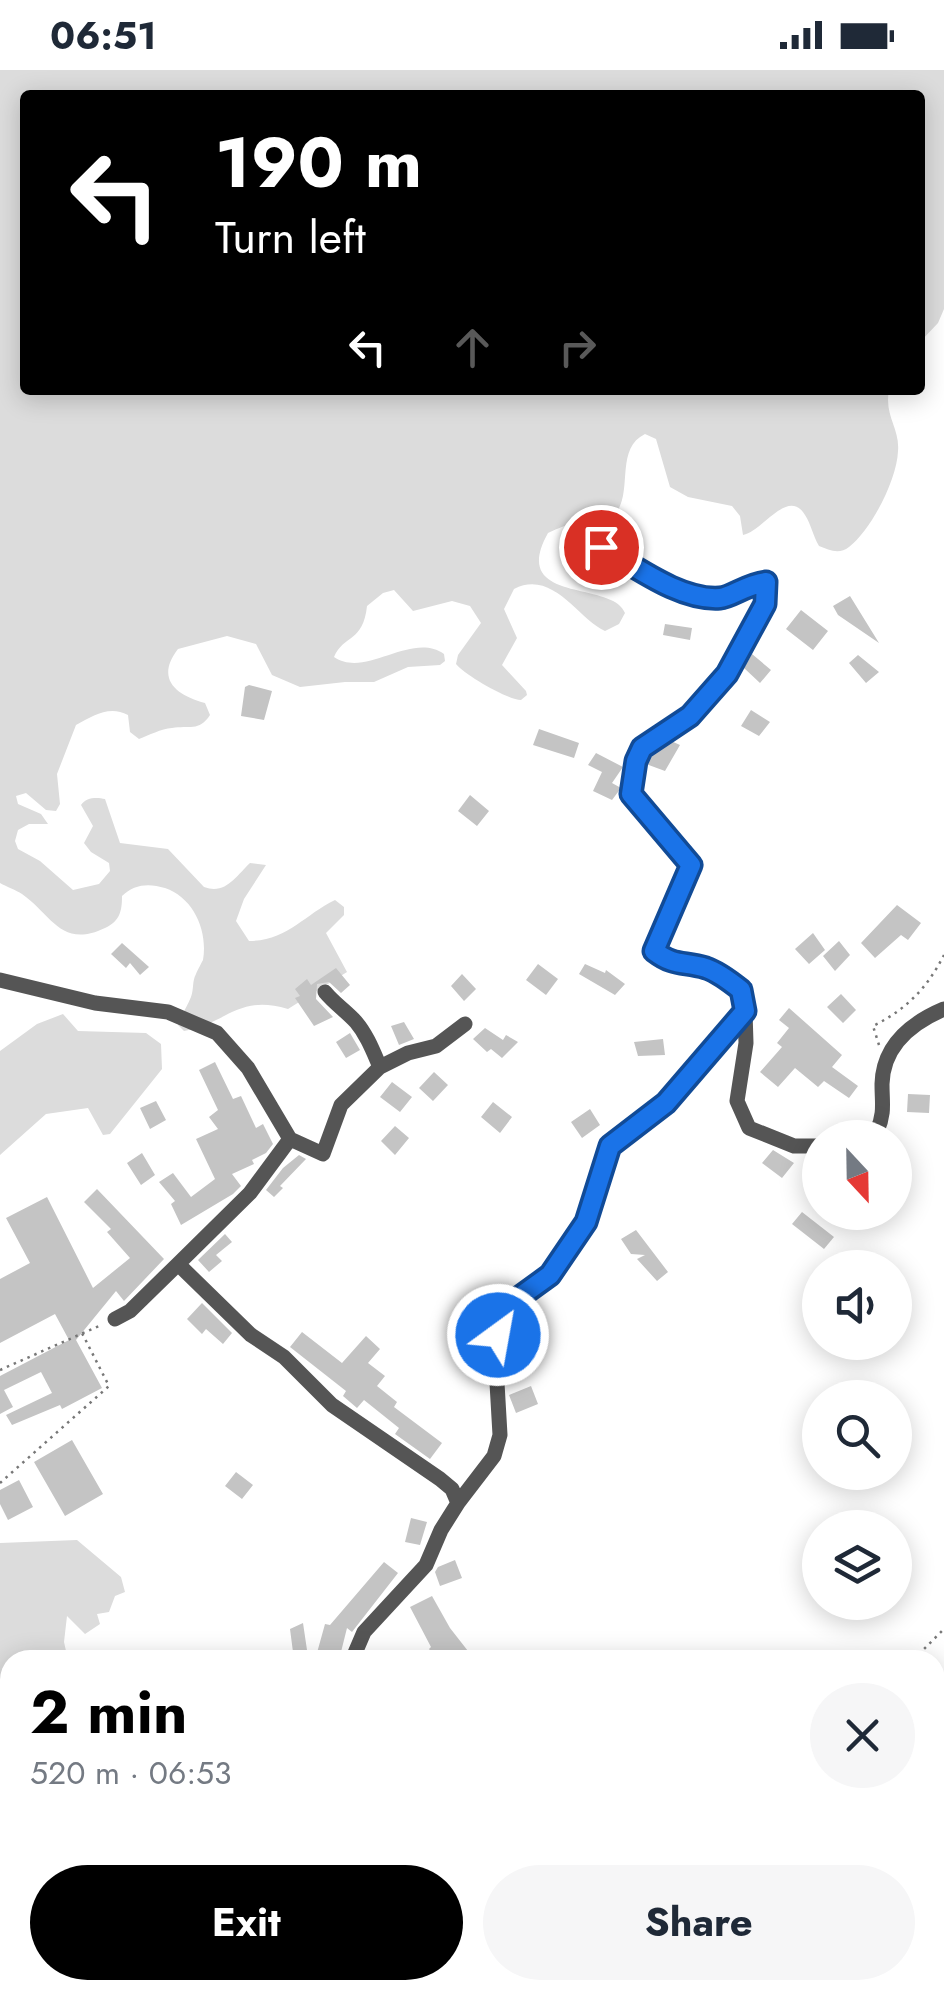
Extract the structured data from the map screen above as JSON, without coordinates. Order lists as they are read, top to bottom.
{
  "north": "bottom",
  "page": {
    "status": "06:51",
    "turn": ["190 m", "Turn left"],
    "heading": ["2 min", "520 m · 06:53"],
    "buttons": ["Exit", "Share"]
  }
}
